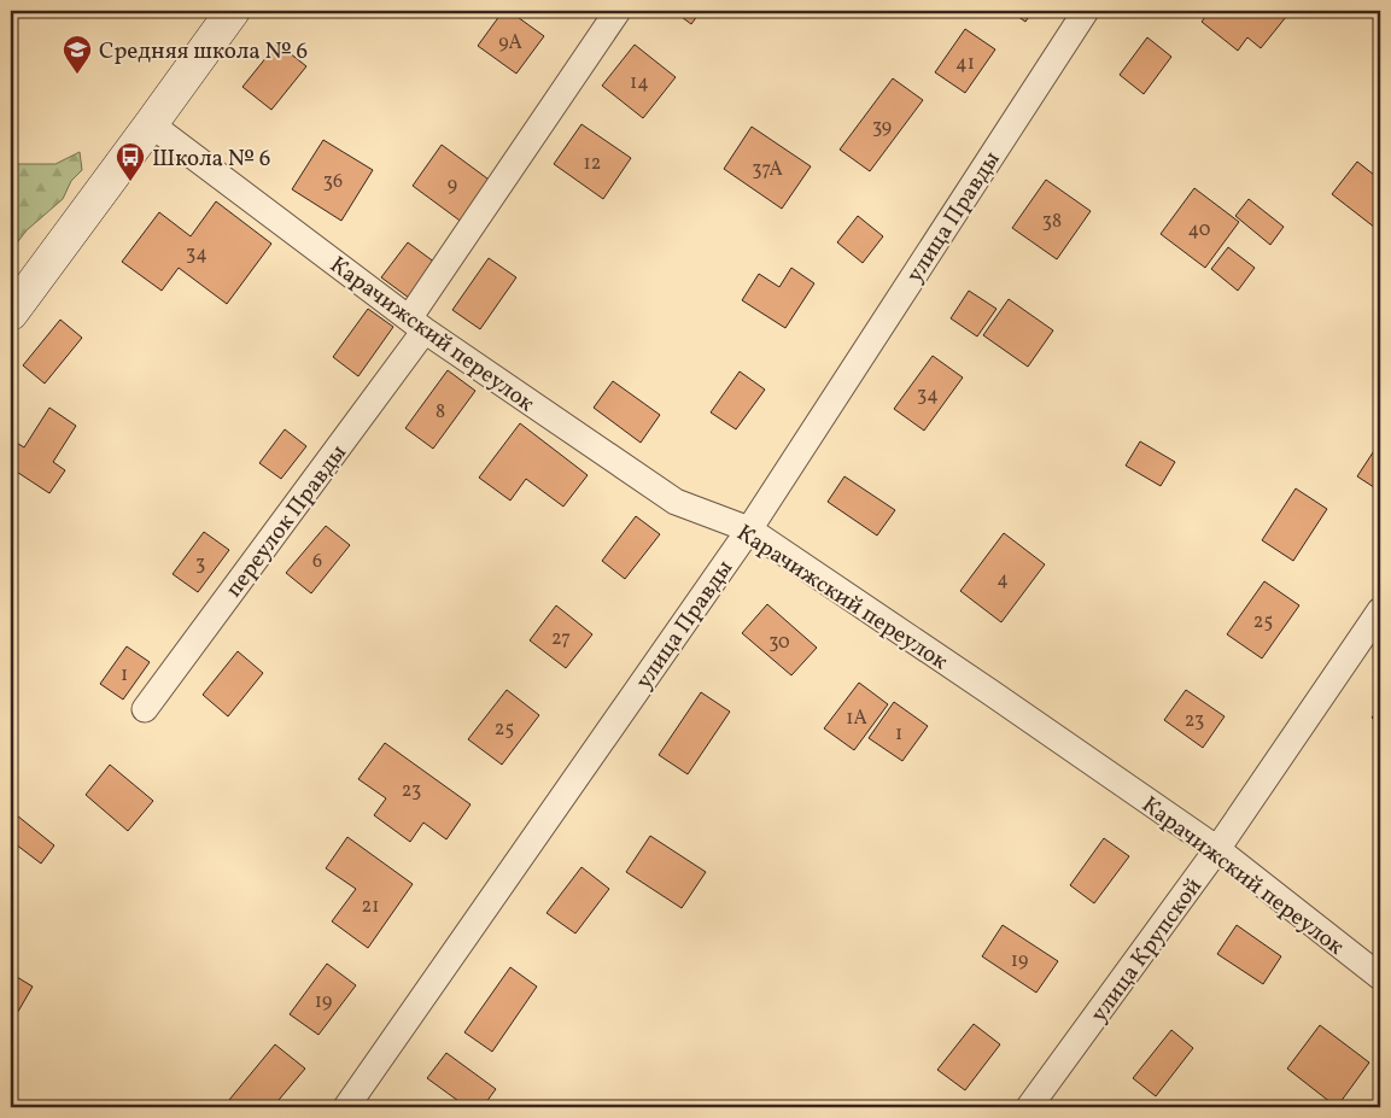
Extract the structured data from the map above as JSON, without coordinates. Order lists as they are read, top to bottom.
{
  "streets": {
    "street": [
      "улица Правды",
      "Карачижский переулок",
      "переулок Правды",
      "улица Крупской"
    ]
  },
  "crossings": [
    ["улица Правды", "Карачижский переулок"],
    ["Карачижский переулок", "переулок Правды"],
    ["Карачижский переулок", "улица Крупской"]
  ],
  "places": {
    "school or university": ["Средняя школа № 6"],
    "bus stop": ["Школа № 6"]
  },
  "house_numbers": [
    "9A",
    "41",
    "14",
    "39",
    "12",
    "37А",
    "36",
    "9",
    "38",
    "40",
    "34",
    "34",
    "8",
    "6",
    "3",
    "4",
    "25",
    "27",
    "30",
    "1",
    "1А",
    "23",
    "25",
    "1",
    "23",
    "21",
    "19",
    "19"
  ]
}
